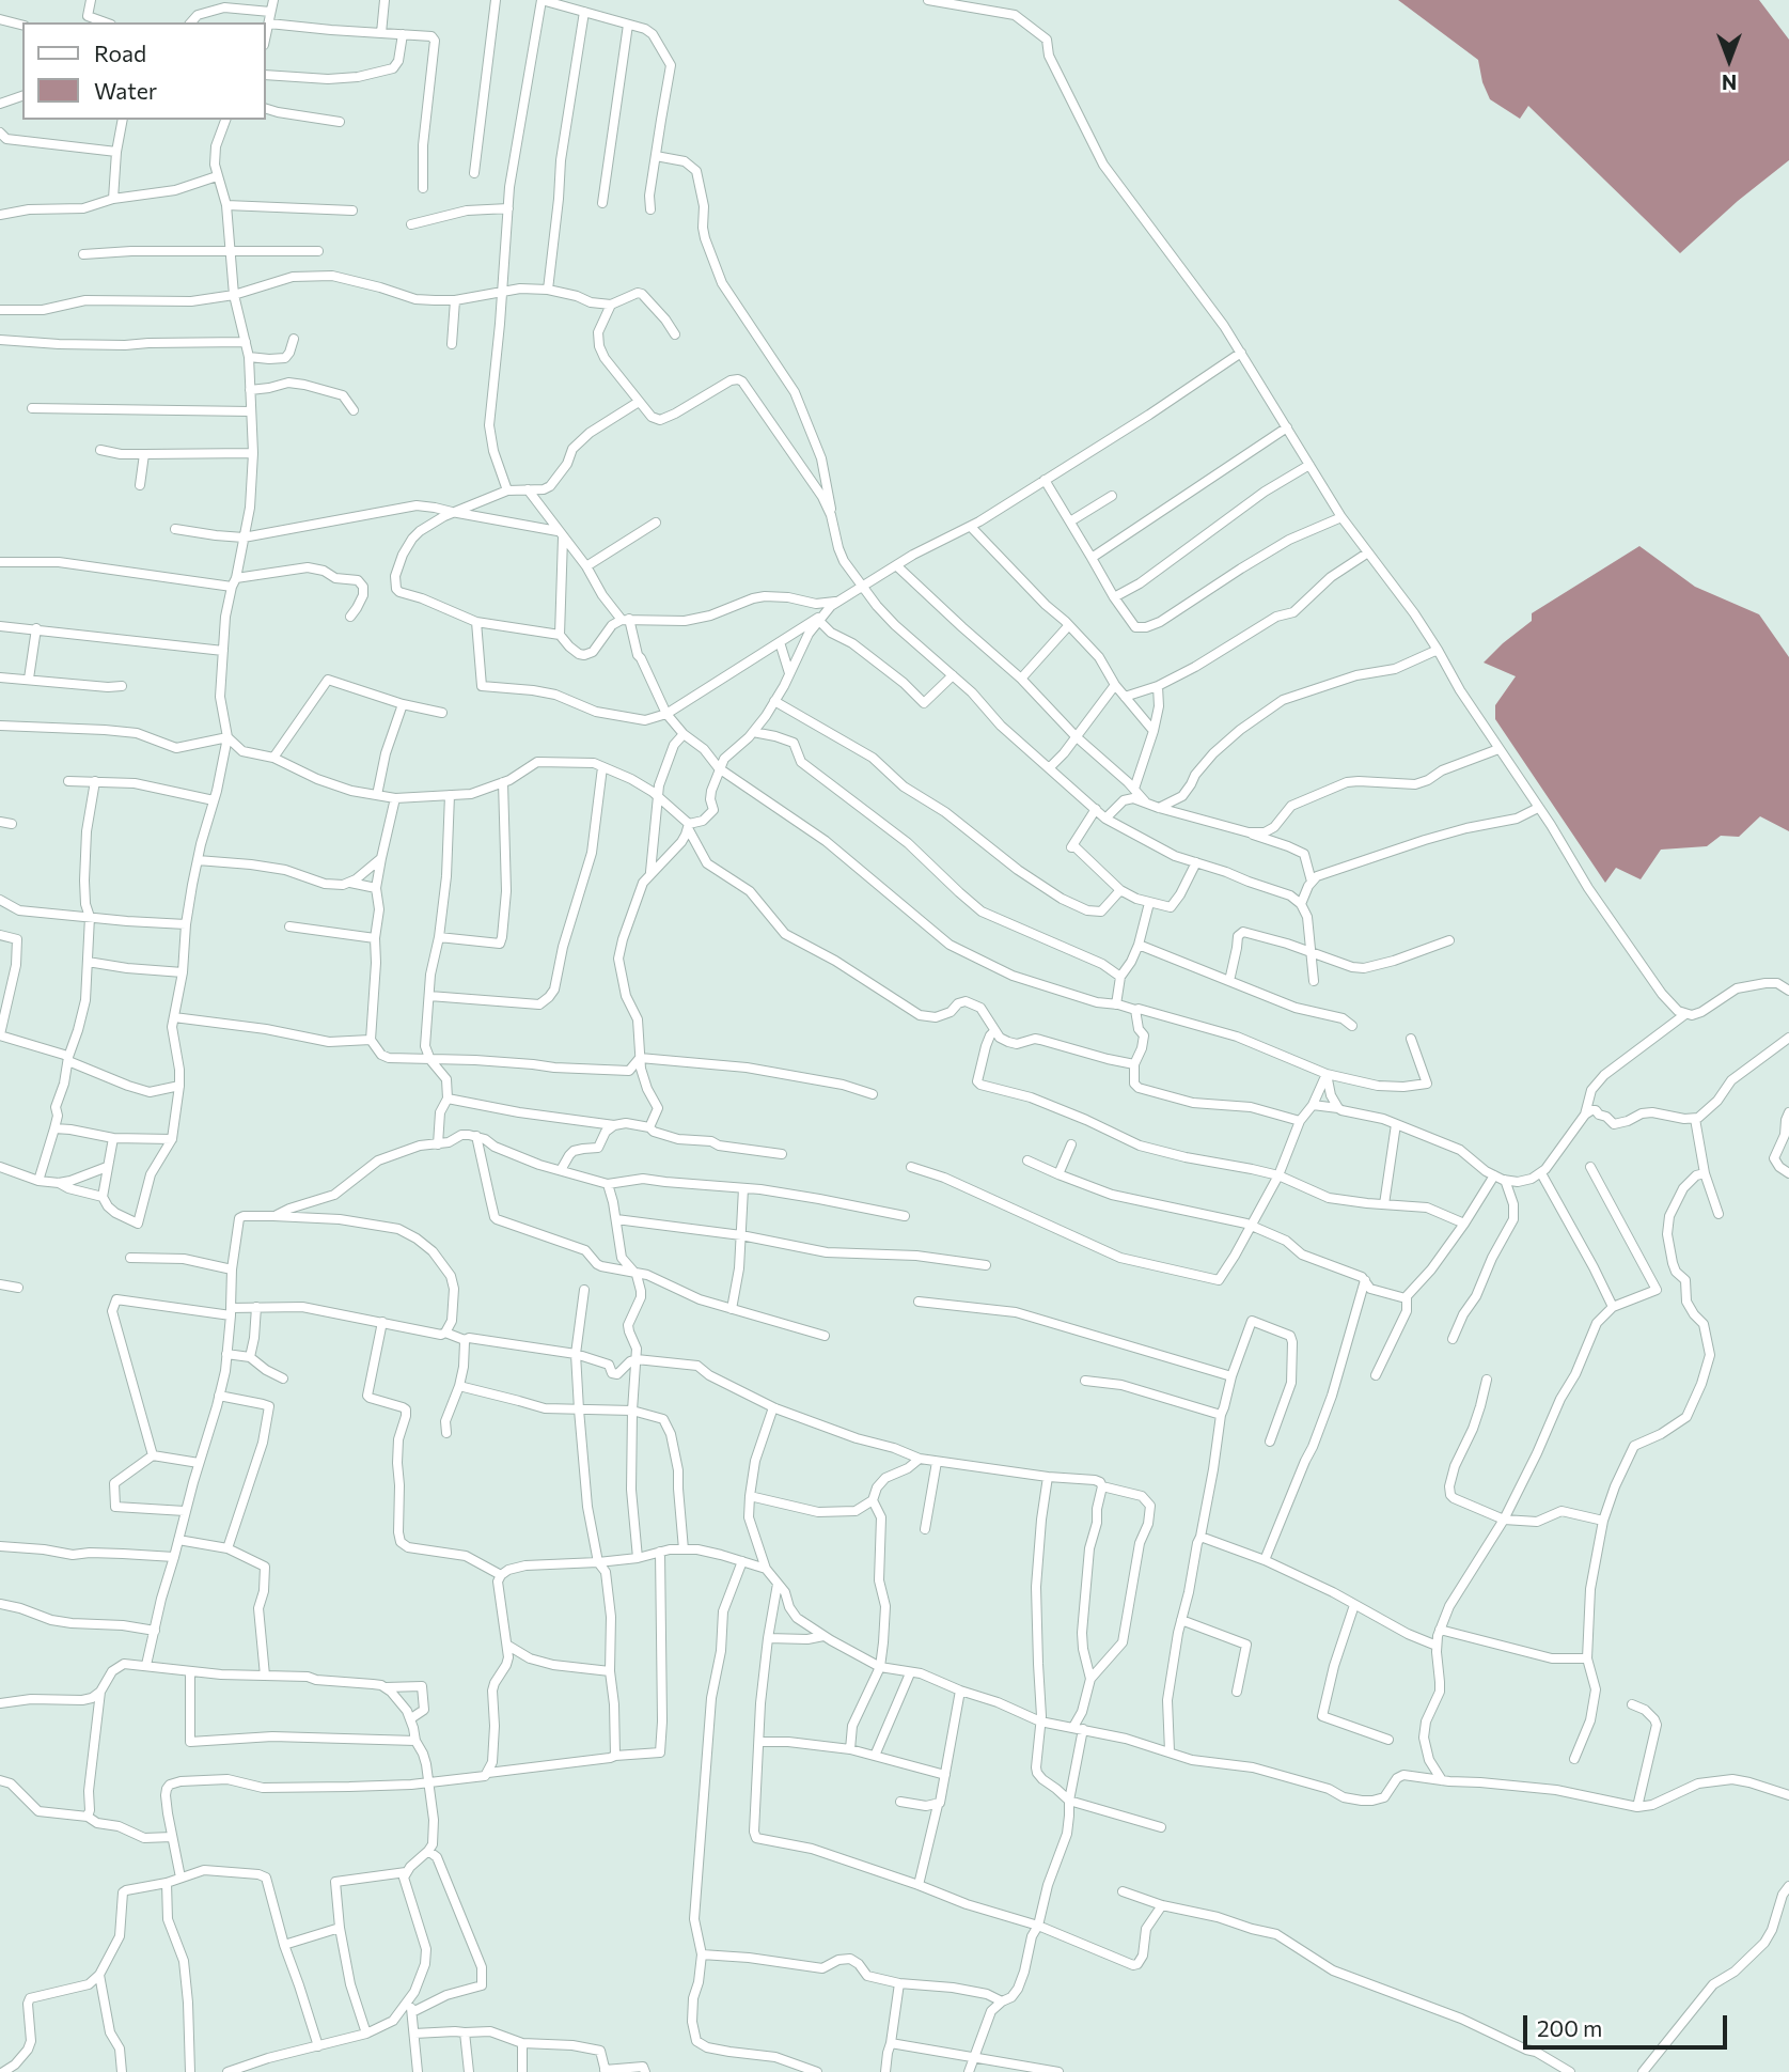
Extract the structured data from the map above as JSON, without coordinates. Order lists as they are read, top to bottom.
{
  "legend": ["Road", "Water"],
  "scale_bar": "200 m",
  "north": "bottom"
}
